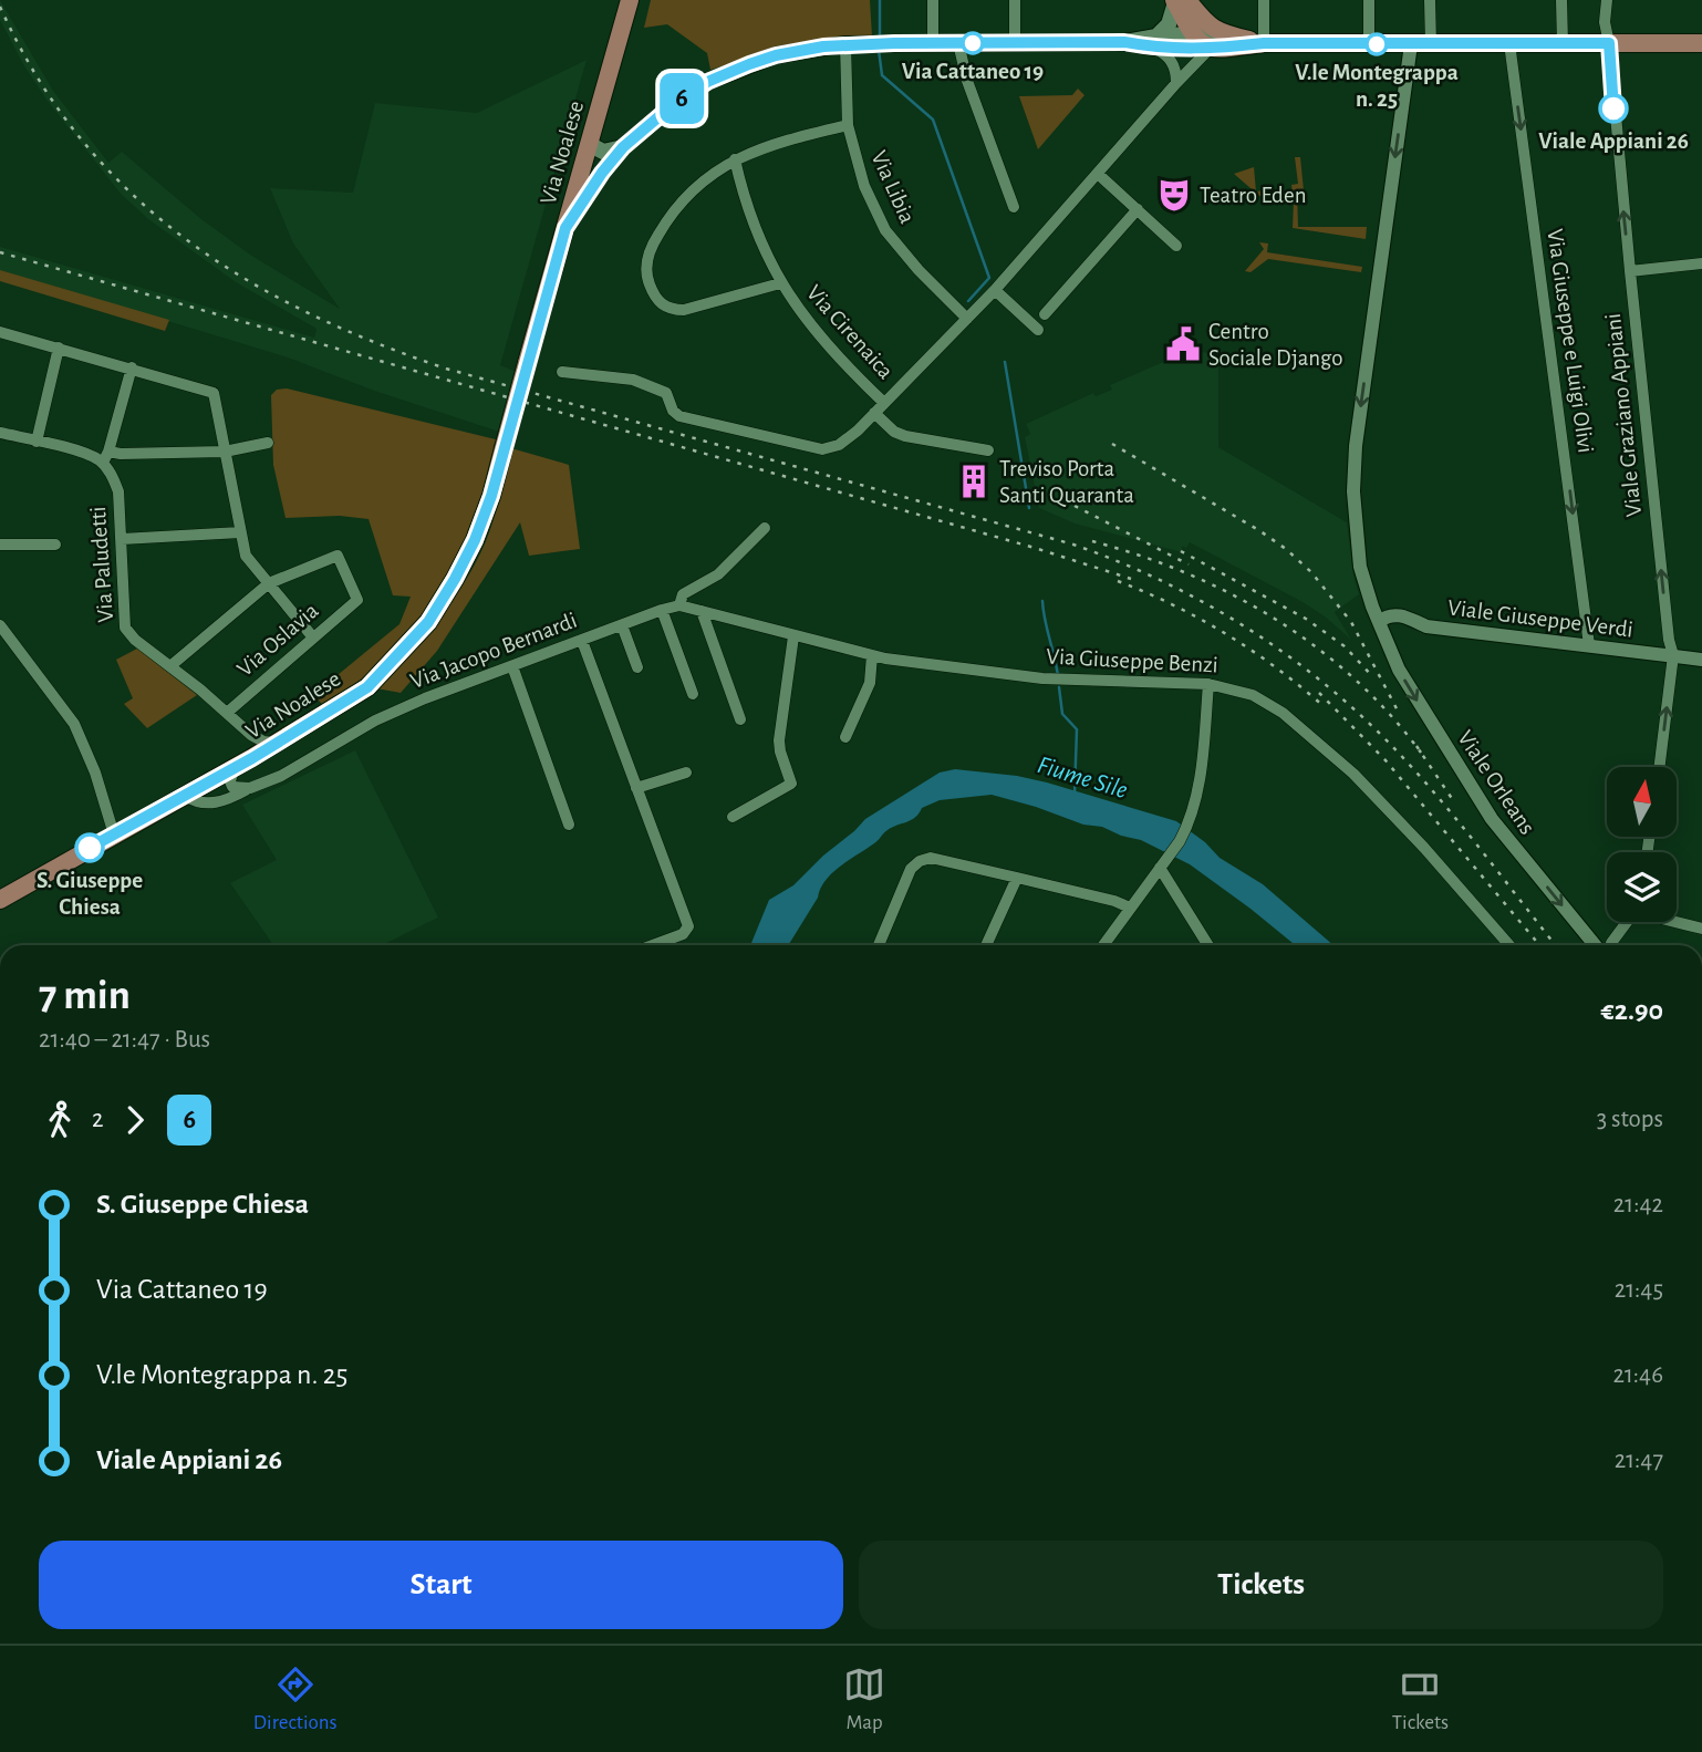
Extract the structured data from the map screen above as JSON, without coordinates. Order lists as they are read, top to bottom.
{
  "streets": {
    "main road": ["Via Noalese"],
    "street": [
      "Via Libia",
      "Via Cirenaica",
      "Via Giuseppe e Luigi Olivi",
      "Viale Graziano Appiani",
      "Via Paludetti",
      "Viale Giuseppe Verdi",
      "Via Oslavia",
      "Via Jacopo Bernardi",
      "Via Giuseppe Benzi",
      "Viale Orleans"
    ]
  },
  "crossings": [
    ["Via Noalese", "Via Paludetti"],
    ["Via Noalese", "Via Jacopo Bernardi"],
    ["Via Giuseppe e Luigi Olivi", "Viale Giuseppe Verdi"],
    ["Viale Graziano Appiani", "Viale Giuseppe Verdi"],
    ["Via Paludetti", "Via Oslavia"],
    ["Viale Giuseppe Verdi", "Viale Orleans"],
    ["Via Jacopo Bernardi", "Via Giuseppe Benzi"]
  ],
  "one_way": ["Via Giuseppe e Luigi Olivi", "Viale Graziano Appiani", "Viale Orleans"],
  "water": ["Fiume Sile"],
  "places": {
    "other": [
      "Via Cattaneo 19",
      "V.le Montegrappa n. 25",
      "Viale Appiani 26",
      "S. Giuseppe Chiesa"
    ],
    "theatre": ["Teatro Eden"],
    "public building": ["Centro Sociale Django"],
    "building": ["Treviso Porta Santi Quaranta"]
  },
  "lines": ["bus line 6"],
  "north": "top",
  "page": {
    "on_map": "6",
    "heading": ["7 min", "21:40 – 21:47 · Bus", "€2.90"],
    "legs": ["2", "6", "3 stops"],
    "list": [
      {
        "name": "S. Giuseppe Chiesa",
        "value": "21:42"
      },
      {
        "name": "Via Cattaneo 19",
        "value": "21:45"
      },
      {
        "name": "V.le Montegrappa n. 25",
        "value": "21:46"
      },
      {
        "name": "Viale Appiani 26",
        "value": "21:47"
      }
    ],
    "buttons": ["Start", "Tickets"],
    "tabs": ["Directions", "Map", "Tickets"]
  }
}
